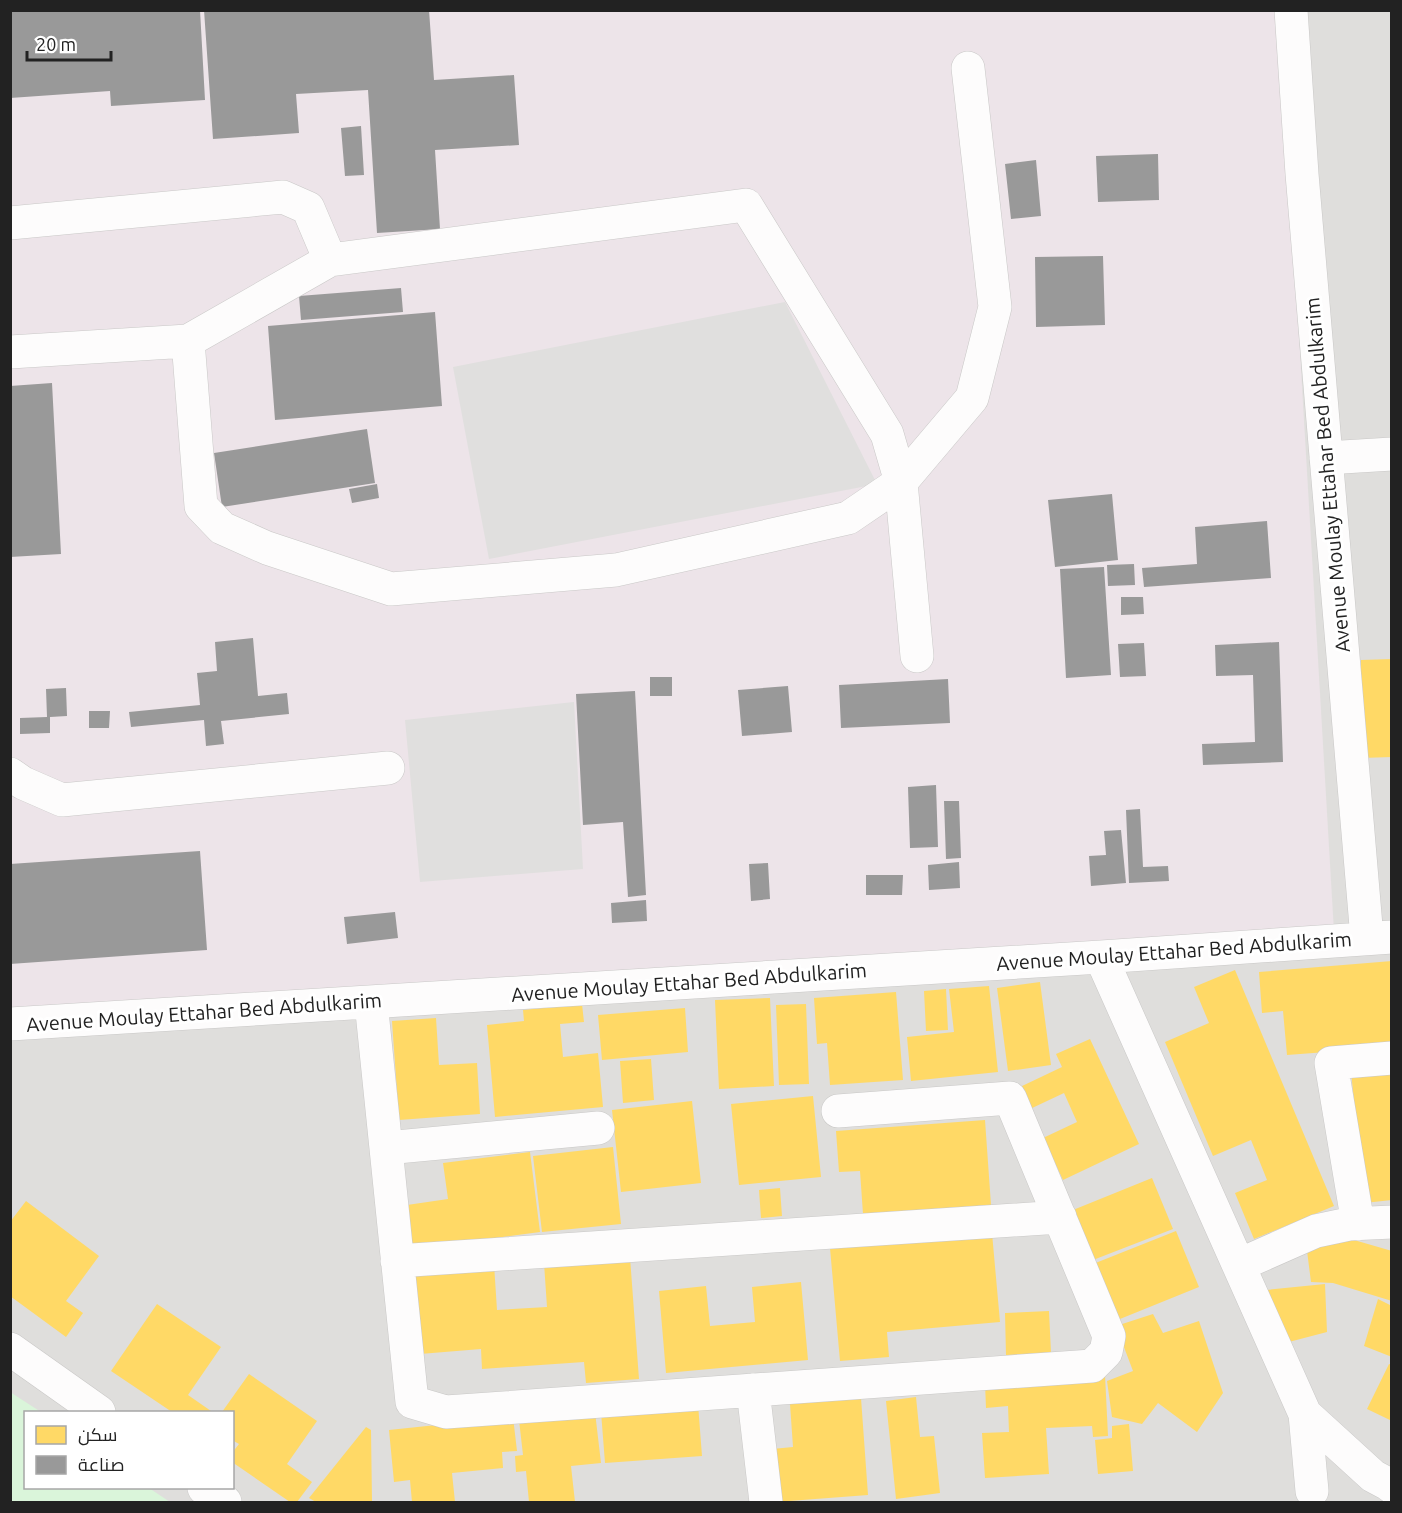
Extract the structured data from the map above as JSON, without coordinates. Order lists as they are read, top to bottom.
{
  "streets": {
    "street": ["Avenue Moulay Ettahar Bed Abdulkarim"]
  },
  "legend": ["سكن", "صناعة"],
  "scale_bar": "20 m"
}
